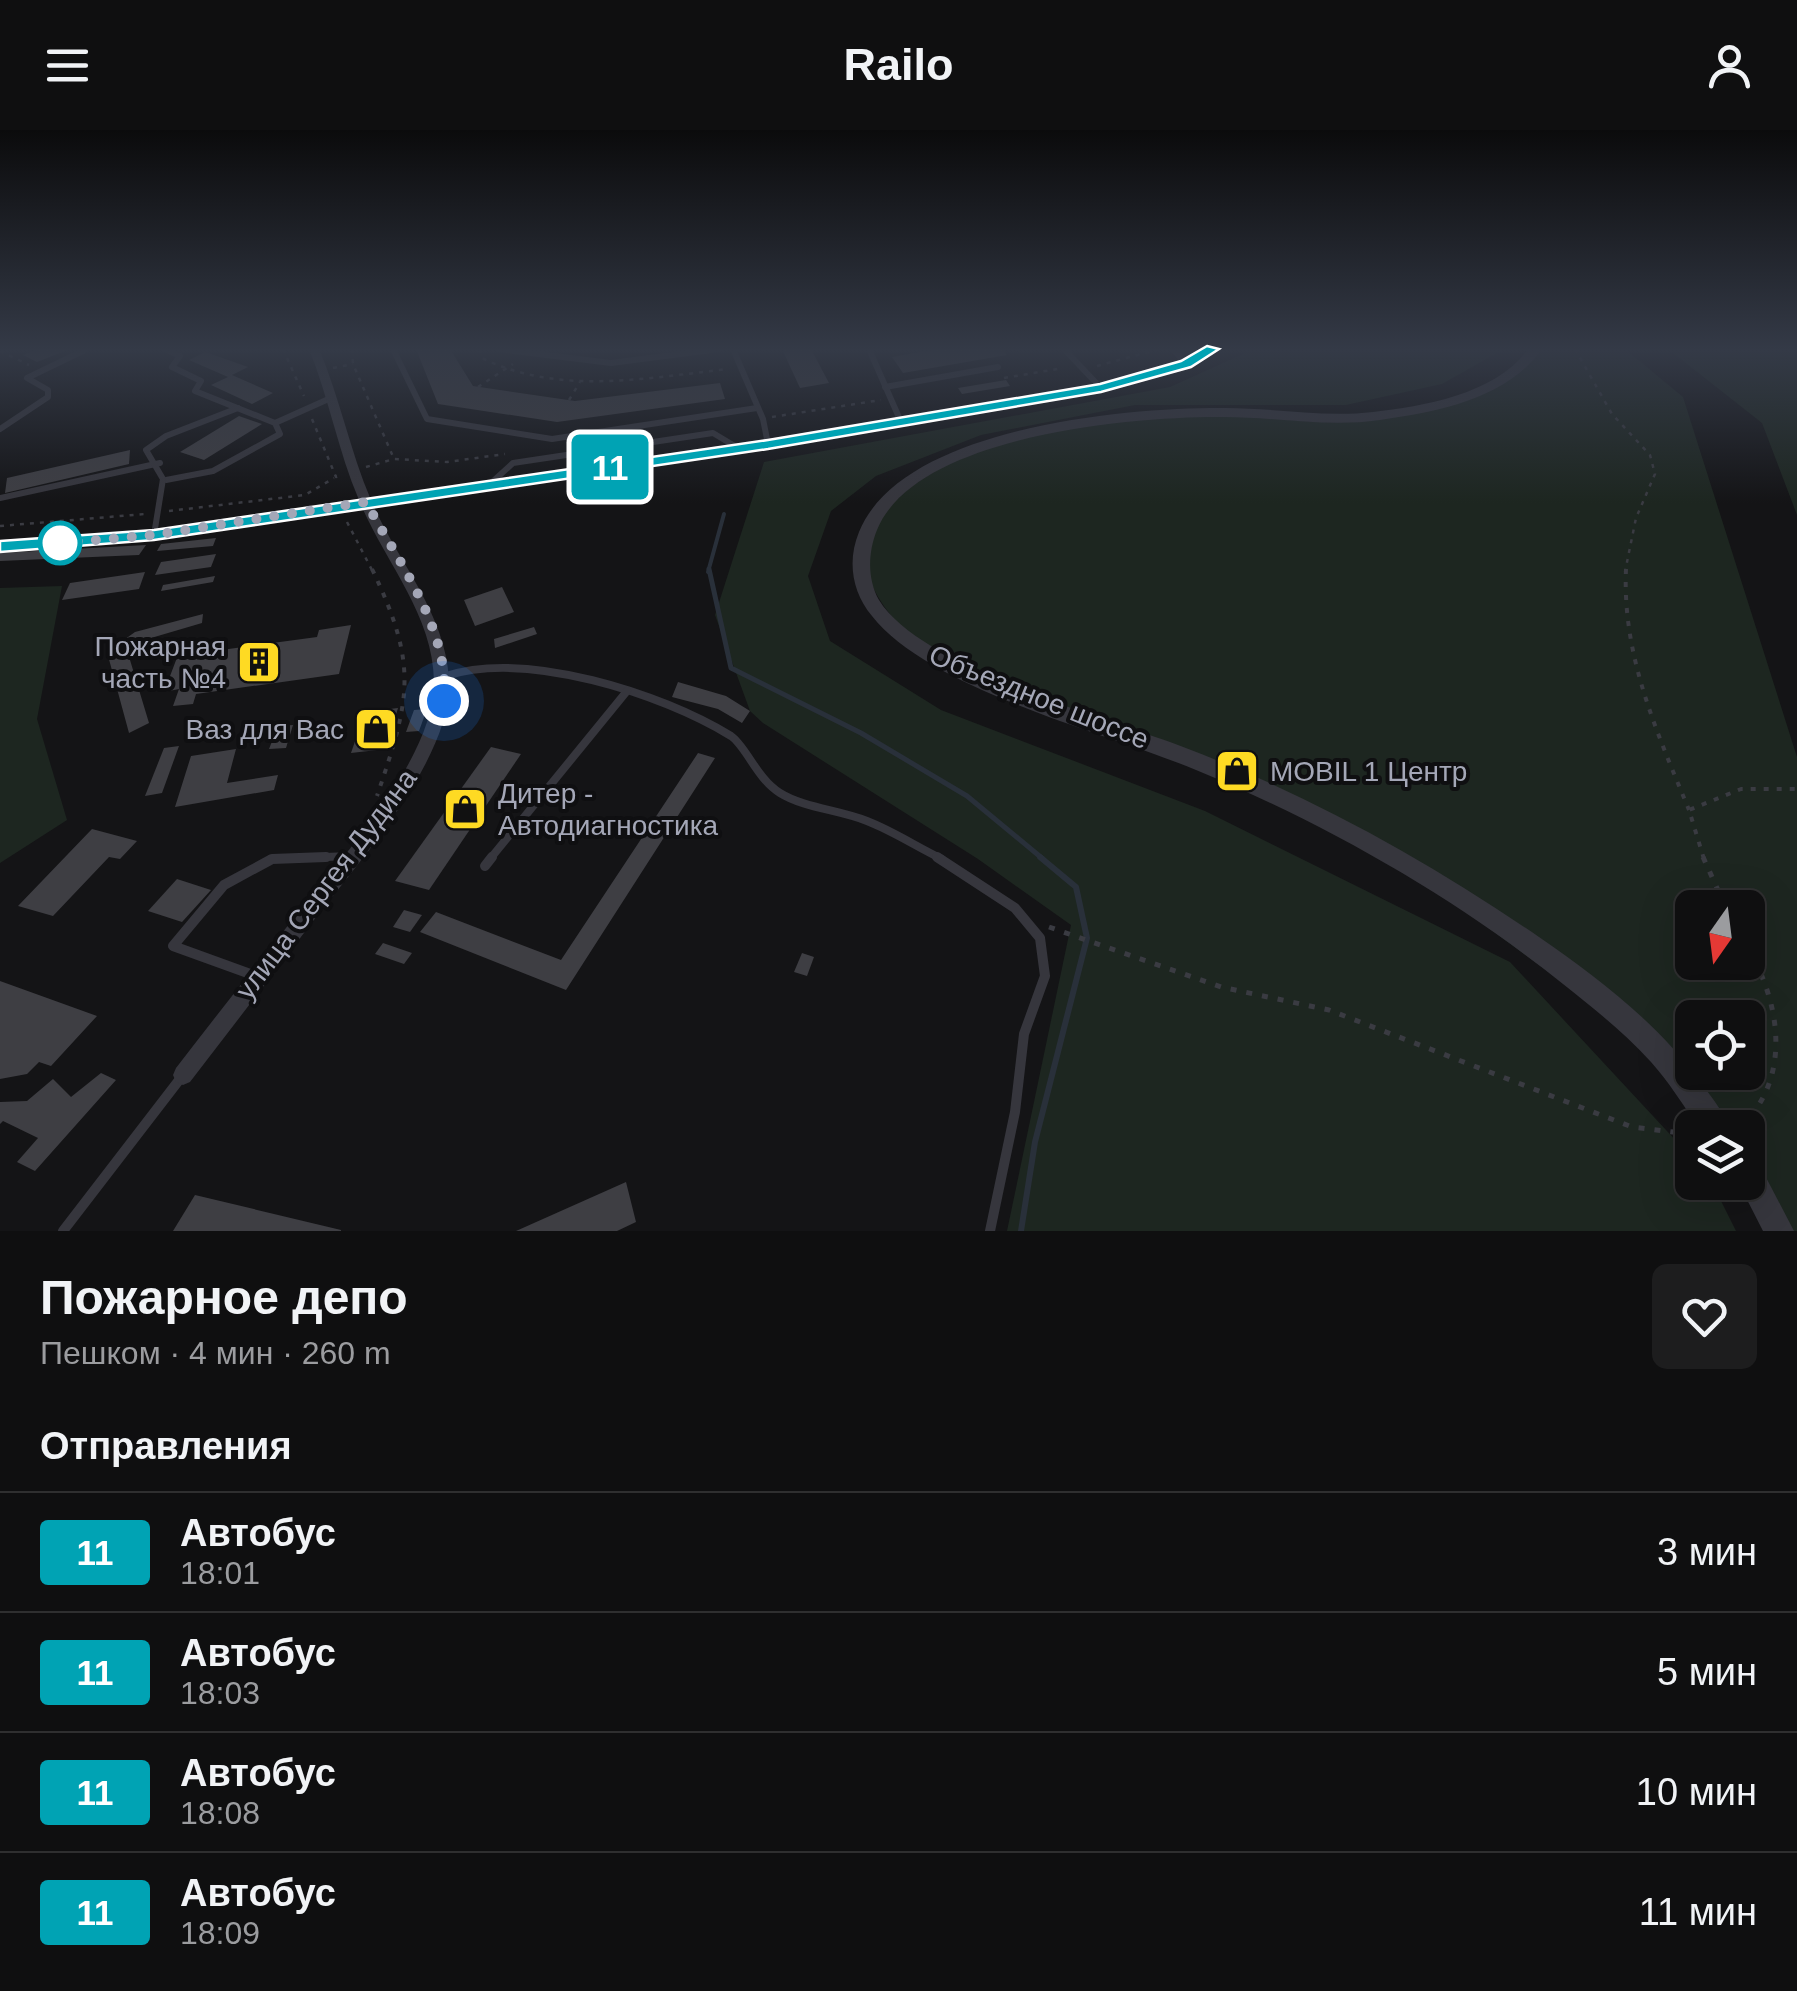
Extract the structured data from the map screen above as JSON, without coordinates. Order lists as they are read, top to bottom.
{
  "streets": {
    "street": ["Объездное шоссе", "улица Сергея Дудина"]
  },
  "places": {
    "building": ["Пожарная часть №4"],
    "shop": ["Ваз для Вас", "MOBIL 1 Центр", "Дитер - Автодиагностика"]
  },
  "lines": ["bus line 11"],
  "north": "bottom",
  "page": {
    "header": "Railo",
    "on_map": "11",
    "heading": [
      ["Пожарное депо", "Пешком · 4 мин · 260 m"],
      "Отправления"
    ],
    "list": [
      {
        "mark": "11",
        "name": "Автобус",
        "note": "18:01",
        "value": "3 мин"
      },
      {
        "mark": "11",
        "name": "Автобус",
        "note": "18:03",
        "value": "5 мин"
      },
      {
        "mark": "11",
        "name": "Автобус",
        "note": "18:08",
        "value": "10 мин"
      },
      {
        "mark": "11",
        "name": "Автобус",
        "note": "18:09",
        "value": "11 мин"
      }
    ]
  }
}
